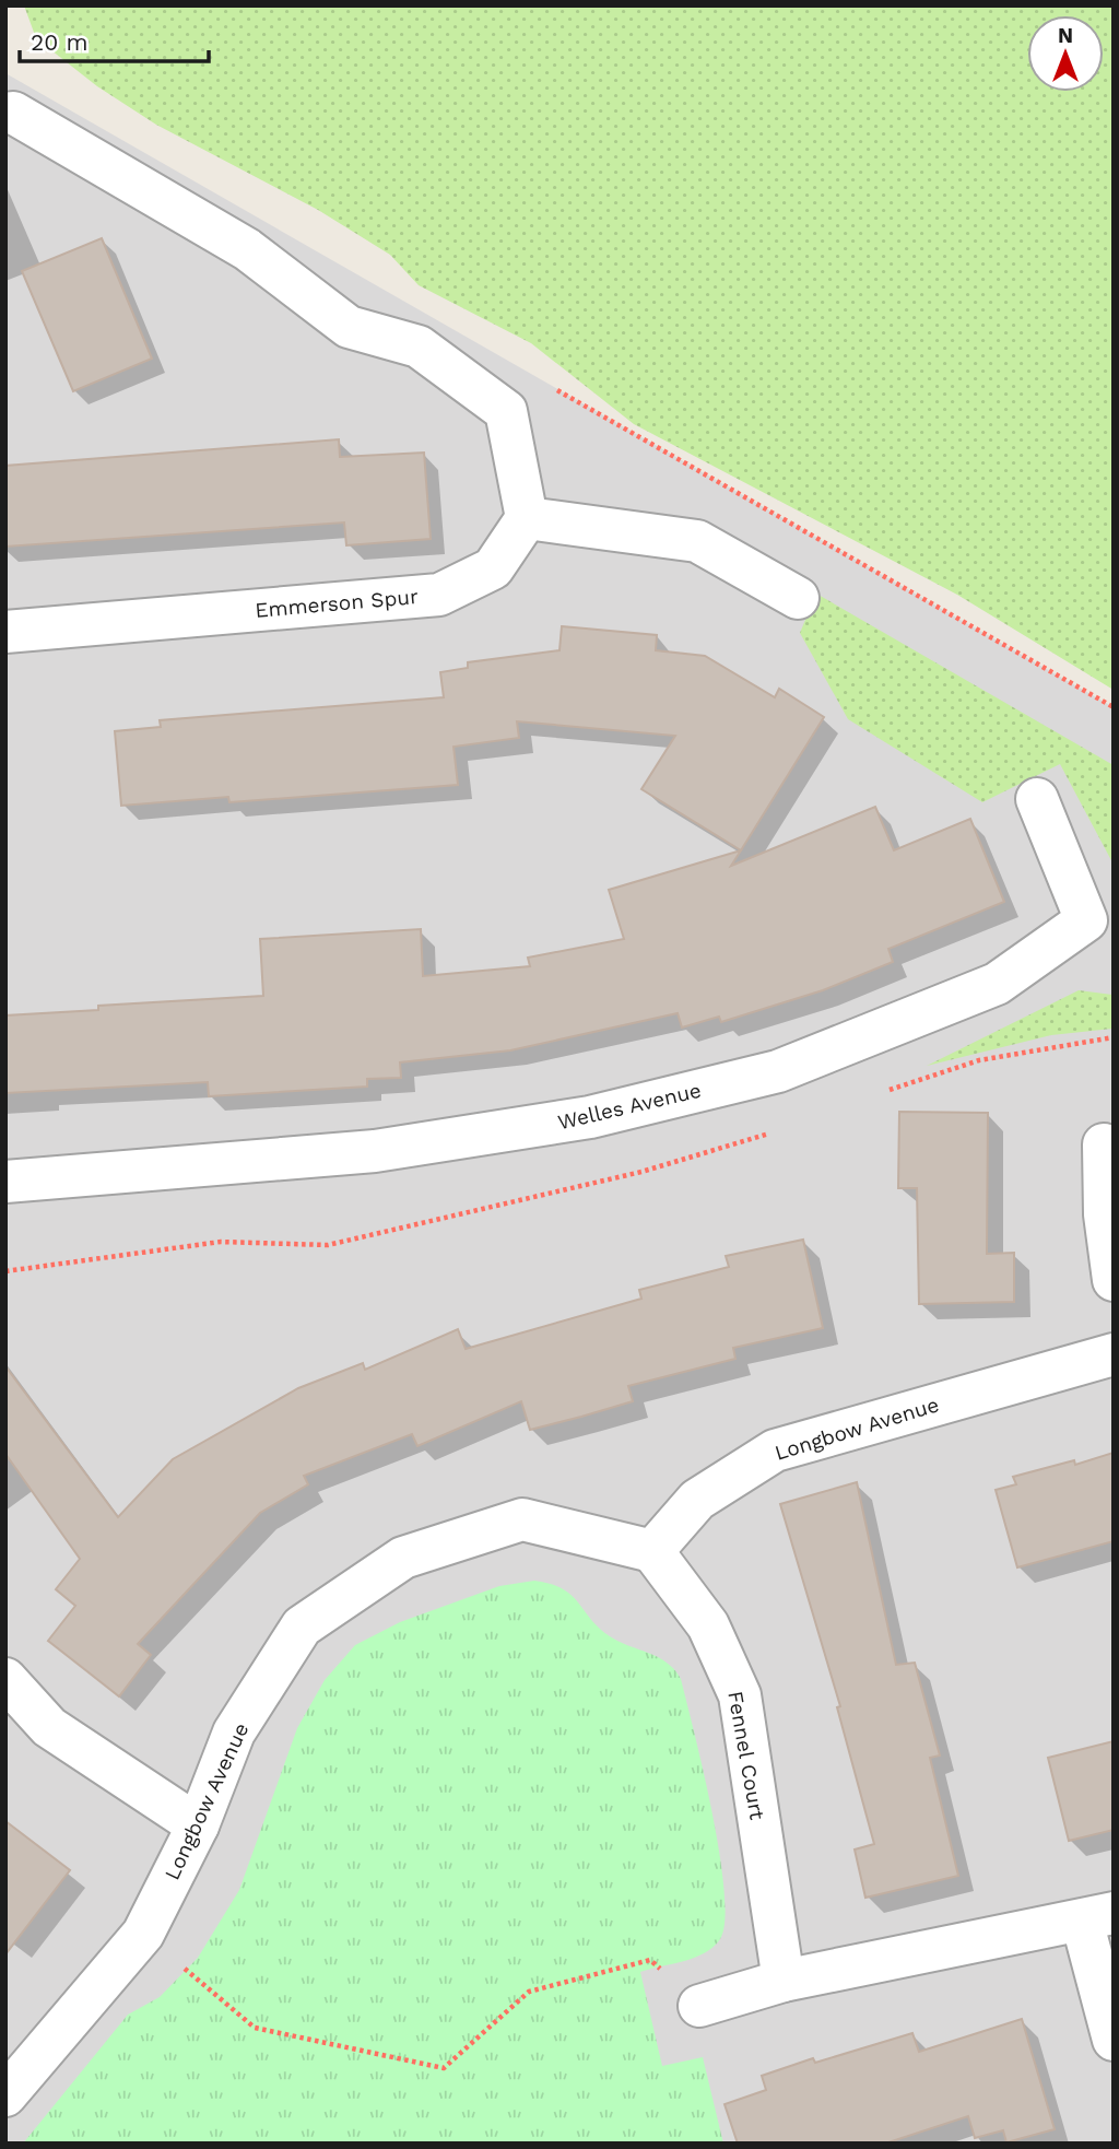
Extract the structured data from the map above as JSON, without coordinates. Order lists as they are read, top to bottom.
{
  "streets": {
    "street": [
      "Emmerson Spur",
      "Welles Avenue",
      "Longbow Avenue",
      "Fennel Court"
    ]
  },
  "crossings": [
    ["Longbow Avenue", "Fennel Court"]
  ],
  "scale_bar": "20 m",
  "north": "top"
}
